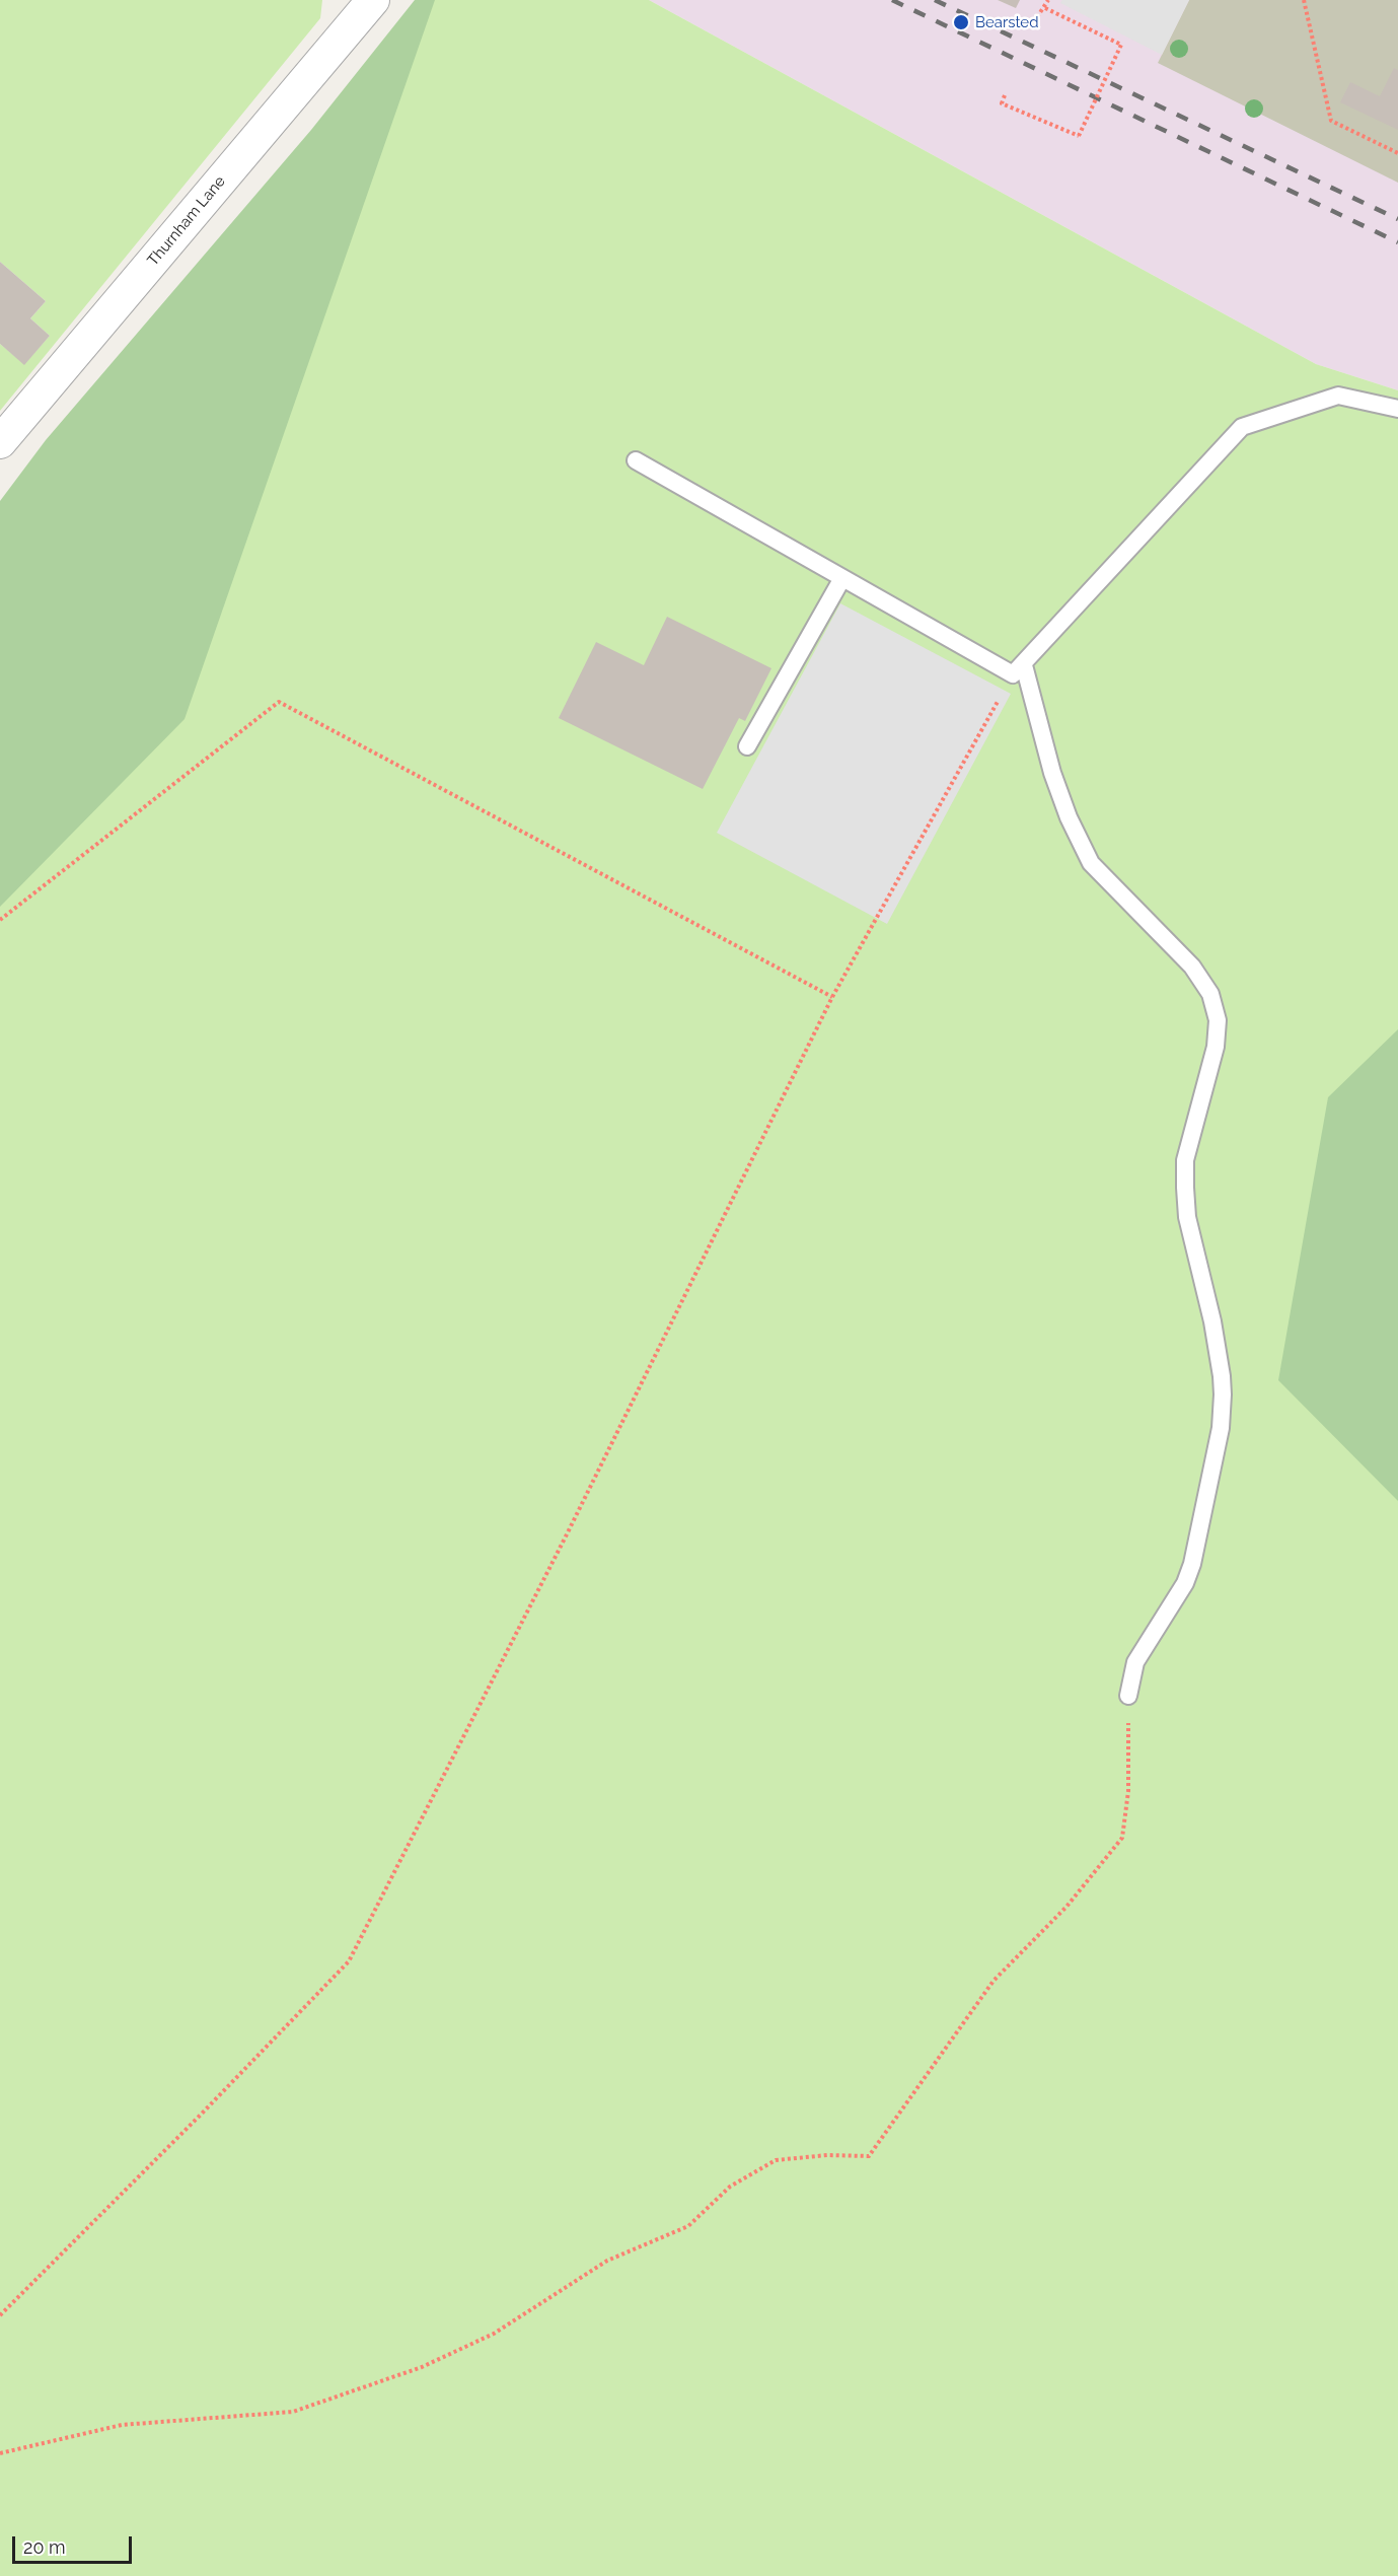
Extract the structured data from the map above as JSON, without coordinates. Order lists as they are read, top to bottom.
{
  "streets": {
    "street": ["Thurnham Lane"]
  },
  "places": ["Bearsted"],
  "scale_bar": "20 m"
}
